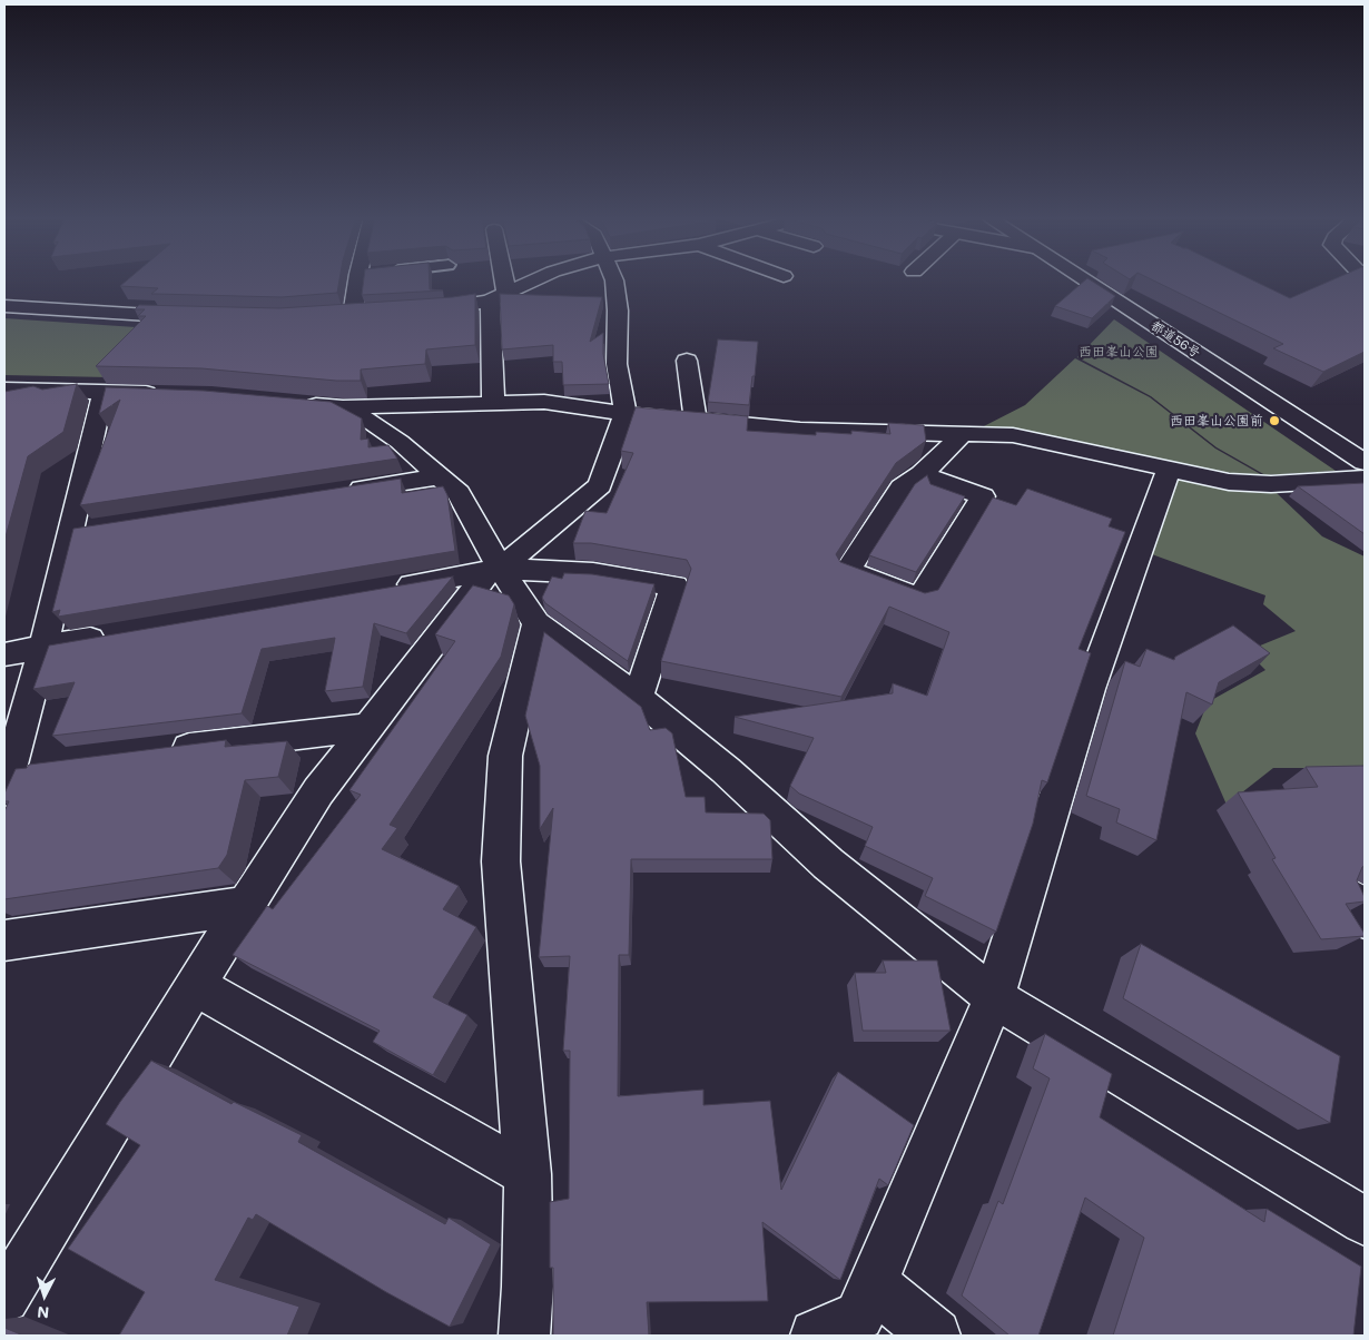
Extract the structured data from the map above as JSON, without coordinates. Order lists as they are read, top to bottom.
{
  "streets": {
    "street": ["都道56号"]
  },
  "parks": ["西田峯山公園"],
  "places": ["西田峯山公園前"],
  "north": "bottom"
}
